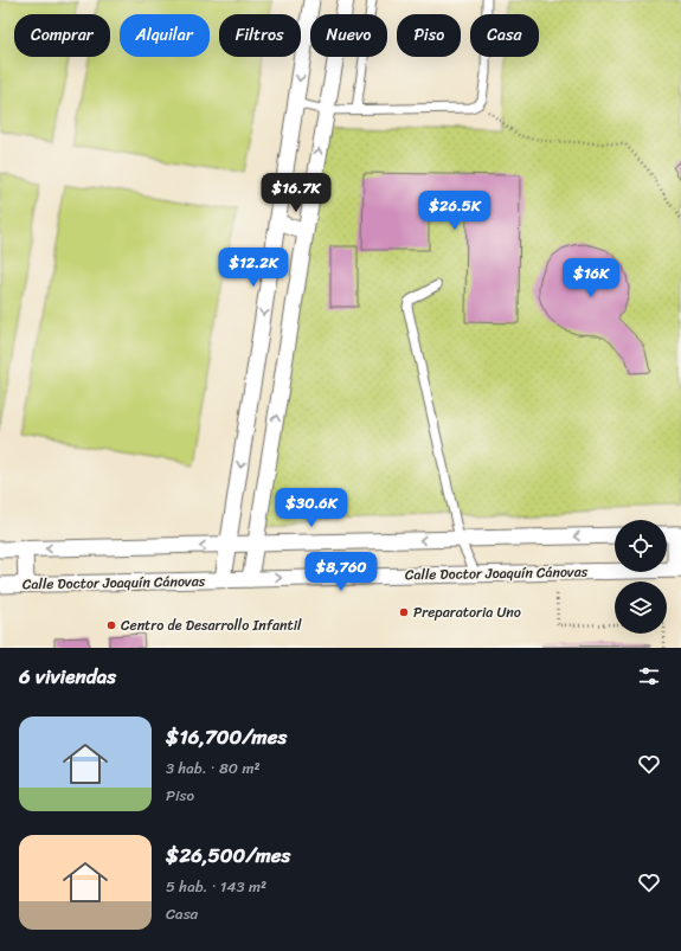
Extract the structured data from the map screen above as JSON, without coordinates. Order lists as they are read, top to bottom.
{
  "streets": {
    "street": ["Calle Doctor Joaquín Cánovas"]
  },
  "places": ["Preparatoria Uno", "Centro de Desarrollo Infantil"],
  "page": {
    "chip": [
      "Comprar",
      "Alquilar",
      "Filtros",
      "Nuevo",
      "Piso",
      "Casa"
    ],
    "price": [
      "$16.7K",
      "$26.5K",
      "$12.2K",
      "$16K",
      "$30.6K",
      "$8,760"
    ],
    "heading": "6 viviendas",
    "list": [
      {
        "name": "$16,700/mes",
        "note": "3 hab. · 80 m² · Piso"
      },
      {
        "name": "$26,500/mes",
        "note": "5 hab. · 143 m² · Casa"
      }
    ]
  }
}
